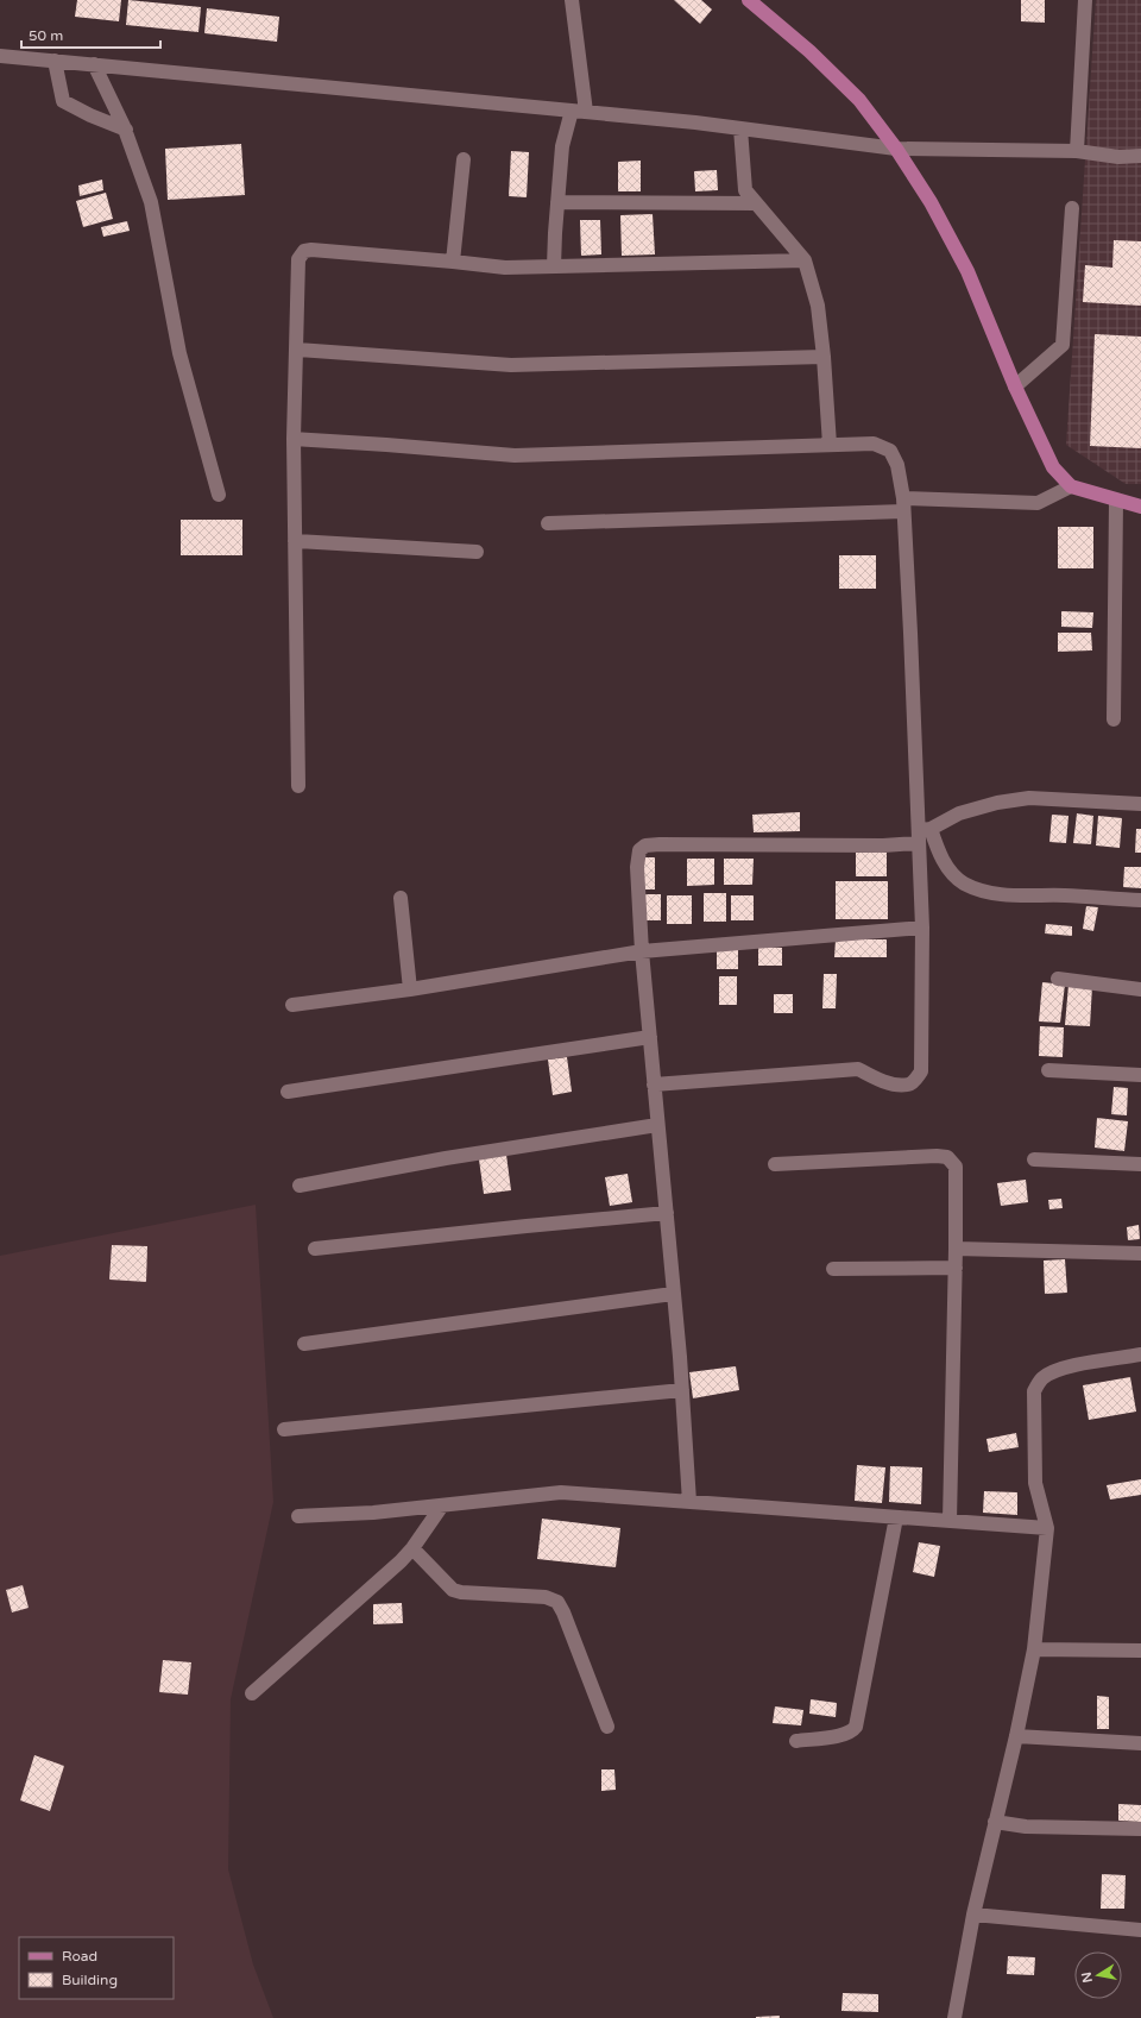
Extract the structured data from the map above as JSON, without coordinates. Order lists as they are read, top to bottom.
{
  "legend": ["Road", "Building"],
  "scale_bar": "50 m",
  "north": "left"
}
